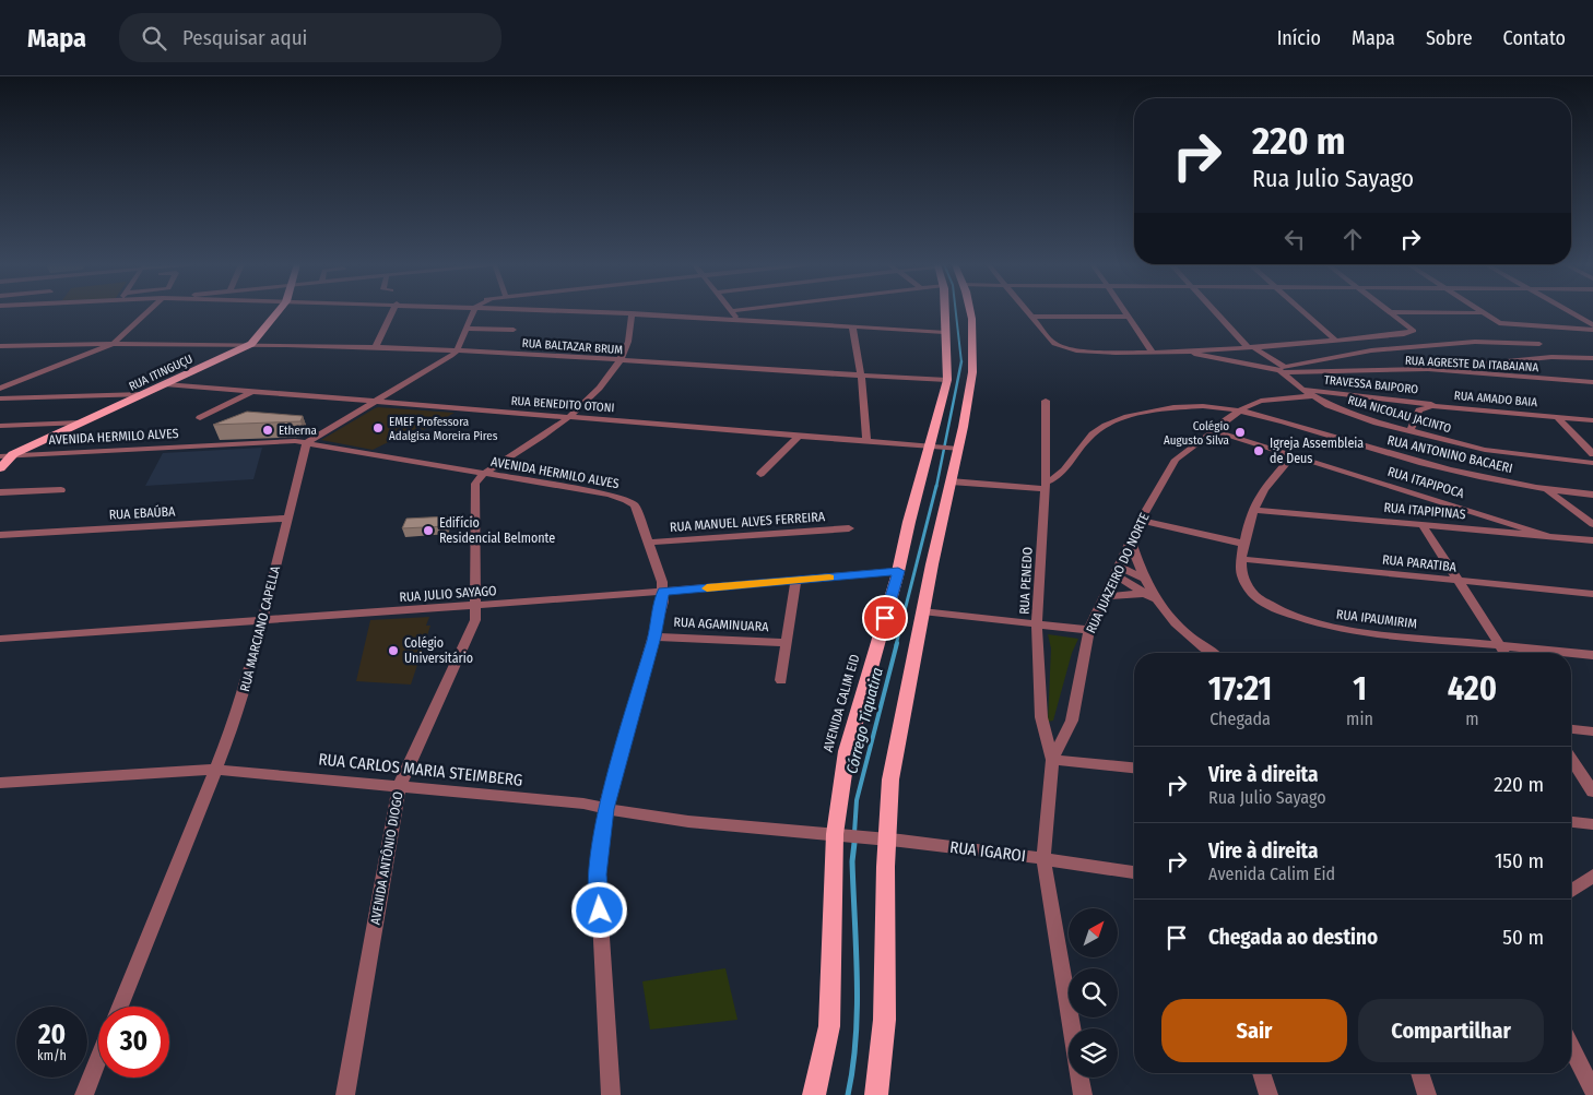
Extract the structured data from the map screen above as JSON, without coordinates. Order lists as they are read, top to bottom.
{
  "streets": {
    "main road": ["RUA ITINGUÇU", "AVENIDA CALIM EID"],
    "street": [
      "RUA BALTAZAR BRUM",
      "RUA AGRESTE DA ITABAIANA",
      "TRAVESSA BAIPORO",
      "RUA AMADO BAIA",
      "RUA BENEDITO OTONI",
      "RUA NICOLAU JACINTO",
      "AVENIDA HERMILO ALVES",
      "RUA ANTONINO BACAERI",
      "RUA ITAPIPOCA",
      "RUA ITAPIPINAS",
      "RUA EBAÚBA",
      "RUA MANUEL ALVES FERREIRA",
      "RUA PARATIBA",
      "RUA JUAZEIRO DO NORTE",
      "RUA PENEDO",
      "RUA JULIO SAYAGO",
      "RUA IPAUMIRIM",
      "RUA AGAMINUARA",
      "RUA MARCIANO CAPELLA",
      "RUA CARLOS MARIA STEIMBERG",
      "RUA IGAROI",
      "AVENIDA ANTÔNIO DIOGO"
    ]
  },
  "crossings": [
    ["RUA BALTAZAR BRUM", "RUA ITINGUÇU"],
    ["RUA BALTAZAR BRUM", "AVENIDA CALIM EID"],
    ["RUA AGRESTE DA ITABAIANA", "RUA NICOLAU JACINTO"],
    ["RUA ITINGUÇU", "RUA BENEDITO OTONI"],
    ["RUA ITINGUÇU", "AVENIDA HERMILO ALVES"],
    ["TRAVESSA BAIPORO", "RUA AMADO BAIA"],
    ["TRAVESSA BAIPORO", "RUA NICOLAU JACINTO"],
    ["RUA AMADO BAIA", "RUA NICOLAU JACINTO"],
    ["RUA BENEDITO OTONI", "AVENIDA CALIM EID"],
    ["AVENIDA HERMILO ALVES", "RUA MANUEL ALVES FERREIRA"],
    ["AVENIDA HERMILO ALVES", "RUA JULIO SAYAGO"],
    ["AVENIDA HERMILO ALVES", "RUA AGAMINUARA"],
    ["AVENIDA HERMILO ALVES", "RUA MARCIANO CAPELLA"],
    ["AVENIDA HERMILO ALVES", "RUA CARLOS MARIA STEIMBERG"],
    ["AVENIDA HERMILO ALVES", "AVENIDA ANTÔNIO DIOGO"],
    ["RUA ANTONINO BACAERI", "RUA JUAZEIRO DO NORTE"],
    ["RUA ANTONINO BACAERI", "RUA PENEDO"],
    ["RUA ITAPIPOCA", "RUA ITAPIPINAS"],
    ["RUA ITAPIPOCA", "RUA JUAZEIRO DO NORTE"],
    ["RUA ITAPIPOCA", "RUA IPAUMIRIM"],
    ["RUA ITAPIPINAS", "RUA IPAUMIRIM"],
    ["RUA EBAÚBA", "RUA MARCIANO CAPELLA"],
    ["RUA PARATIBA", "RUA IPAUMIRIM"],
    ["RUA JUAZEIRO DO NORTE", "RUA PENEDO"],
    ["RUA JUAZEIRO DO NORTE", "RUA IGAROI"],
    ["RUA JULIO SAYAGO", "RUA MARCIANO CAPELLA"],
    ["RUA JULIO SAYAGO", "AVENIDA CALIM EID"],
    ["RUA JULIO SAYAGO", "AVENIDA ANTÔNIO DIOGO"],
    ["RUA MARCIANO CAPELLA", "RUA CARLOS MARIA STEIMBERG"],
    ["AVENIDA CALIM EID", "RUA CARLOS MARIA STEIMBERG"],
    ["AVENIDA CALIM EID", "RUA IGAROI"],
    ["RUA CARLOS MARIA STEIMBERG", "RUA IGAROI"],
    ["RUA CARLOS MARIA STEIMBERG", "AVENIDA ANTÔNIO DIOGO"]
  ],
  "water": ["Córrego Tiquatira"],
  "places": [
    "EMEF Professora Adalgisa Moreira Pires",
    "Etherna",
    "Colégio Augusto Silva",
    "Igreja Assembleia de Deus",
    "Edifício Residencial Belmonte",
    "Colégio Universitário"
  ],
  "north": "top right",
  "page": {
    "header": "Mapa",
    "search": "Pesquisar aqui",
    "nav": [
      "Início",
      "Mapa",
      "Sobre",
      "Contato"
    ],
    "turn": ["220 m", "Rua Julio Sayago"],
    "eta": [
      "17:21",
      "Chegada",
      "1",
      "min",
      "420",
      "m"
    ],
    "list": [
      {
        "name": "Vire à direita",
        "note": "Rua Julio Sayago",
        "value": "220 m"
      },
      {
        "name": "Vire à direita",
        "note": "Avenida Calim Eid",
        "value": "150 m"
      },
      {
        "name": "Chegada ao destino",
        "value": "50 m"
      }
    ],
    "buttons": ["Sair", "Compartilhar"],
    "speed": "20 km/h",
    "limit": "30"
  }
}
